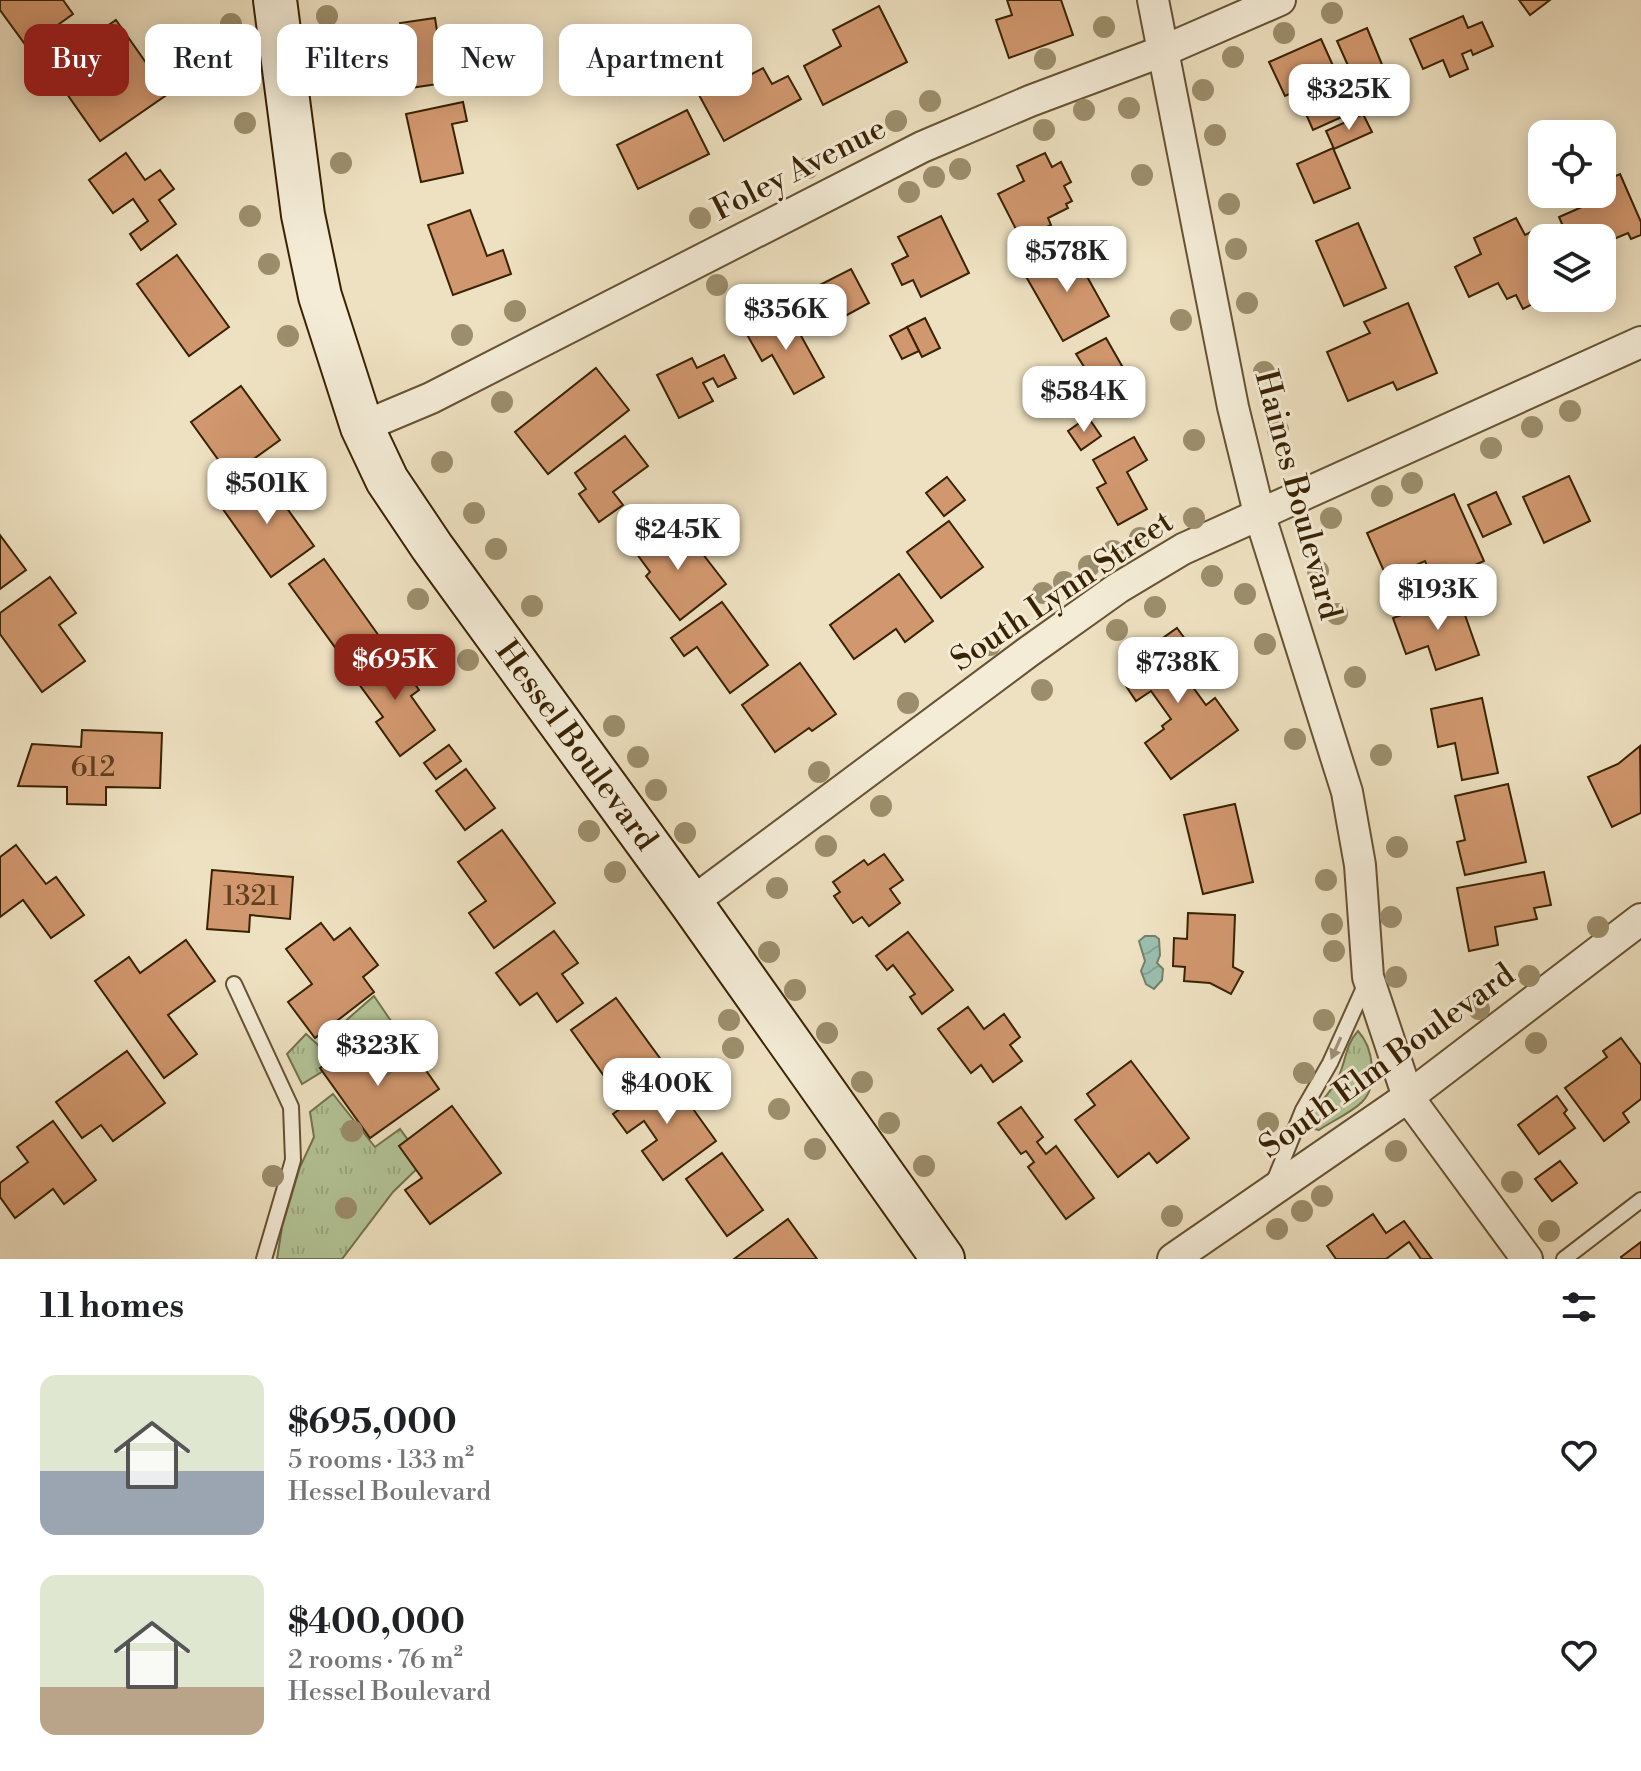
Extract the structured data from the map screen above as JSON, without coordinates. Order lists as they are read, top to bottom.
{
  "streets": {
    "street": [
      "Foley Avenue",
      "Haines Boulevard",
      "South Lynn Street",
      "Hessel Boulevard",
      "South Elm Boulevard"
    ]
  },
  "crossings": [
    ["Foley Avenue", "Haines Boulevard"],
    ["Foley Avenue", "Hessel Boulevard"],
    ["Haines Boulevard", "South Lynn Street"],
    ["Haines Boulevard", "South Elm Boulevard"],
    ["South Lynn Street", "Hessel Boulevard"]
  ],
  "house_numbers": ["612", "1321"],
  "page": {
    "chip": [
      "Buy",
      "Rent",
      "Filters",
      "New",
      "Apartment"
    ],
    "price": [
      "$325K",
      "$578K",
      "$356K",
      "$584K",
      "$501K",
      "$245K",
      "$193K",
      "$695K",
      "$738K",
      "$323K",
      "$400K"
    ],
    "heading": "11 homes",
    "list": [
      {
        "name": "$695,000",
        "note": "5 rooms · 133 m² · Hessel Boulevard"
      },
      {
        "name": "$400,000",
        "note": "2 rooms · 76 m² · Hessel Boulevard"
      }
    ]
  }
}
